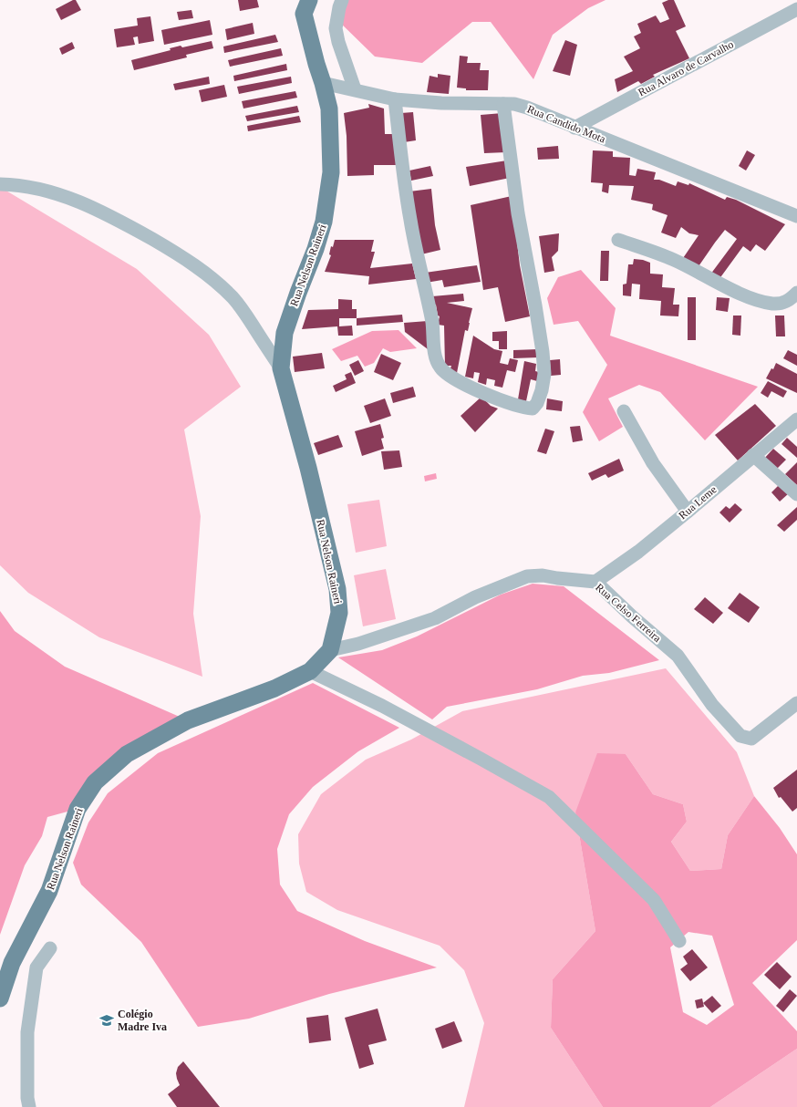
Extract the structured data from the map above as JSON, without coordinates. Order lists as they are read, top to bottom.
{
  "streets": {
    "main road": ["Rua Nelson Raineri"],
    "street": [
      "Rua Alvaro de Carvalho",
      "Rua Candido Mota",
      "Rua Leme",
      "Rua Celso Ferreira"
    ]
  },
  "crossings": [
    ["Rua Alvaro de Carvalho", "Rua Candido Mota"],
    ["Rua Candido Mota", "Rua Nelson Raineri"],
    ["Rua Nelson Raineri", "Rua Celso Ferreira"],
    ["Rua Leme", "Rua Celso Ferreira"]
  ],
  "places": {
    "school or university": ["Colégio Madre Iva"]
  }
}
